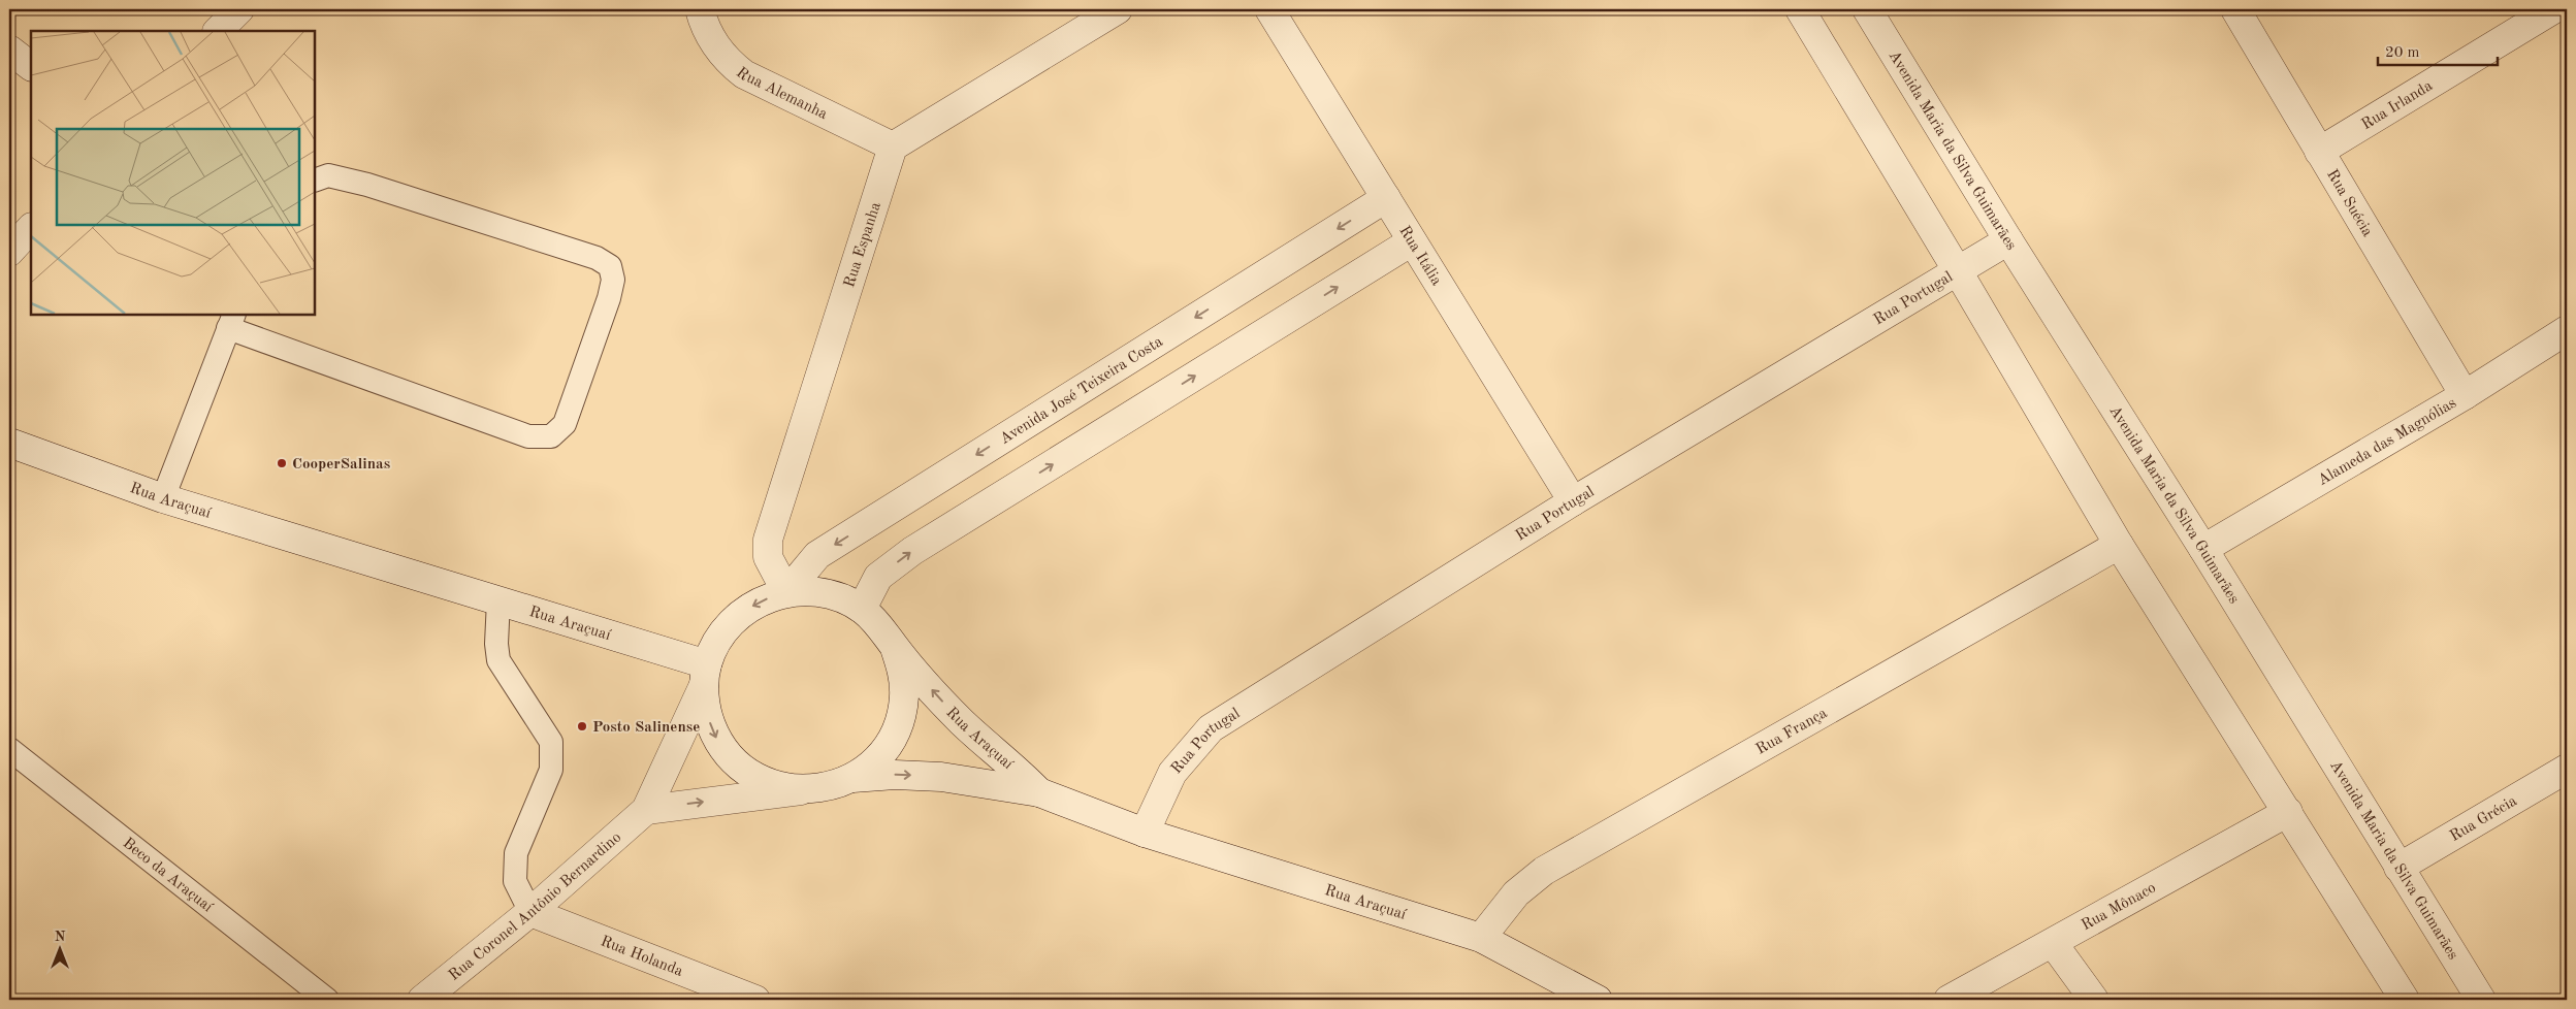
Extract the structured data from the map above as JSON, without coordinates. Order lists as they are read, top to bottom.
{
  "streets": {
    "street": [
      "Rua Alemanha",
      "Rua Irlanda",
      "Avenida Maria da Silva Guimarães",
      "Rua Suécia",
      "Rua Espanha",
      "Rua Itália",
      "Rua Portugal",
      "Avenida José Teixeira Costa",
      "Alameda das Magnólias",
      "Rua Araçuaí",
      "Rua França",
      "Rua Grécia",
      "Rua Coronel Antônio Bernardino",
      "Rua Mônaco",
      "Rua Holanda"
    ],
    "lane": ["Beco da Araçuaí"]
  },
  "crossings": [
    ["Rua Alemanha", "Rua Espanha"],
    ["Rua Irlanda", "Rua Suécia"],
    ["Avenida Maria da Silva Guimarães", "Rua Portugal"],
    ["Avenida Maria da Silva Guimarães", "Alameda das Magnólias"],
    ["Avenida Maria da Silva Guimarães", "Rua Grécia"],
    ["Rua Suécia", "Alameda das Magnólias"],
    ["Rua Espanha", "Avenida José Teixeira Costa"],
    ["Rua Espanha", "Rua Araçuaí"],
    ["Rua Itália", "Rua Portugal"],
    ["Rua Itália", "Avenida José Teixeira Costa"],
    ["Rua Portugal", "Rua Araçuaí"],
    ["Avenida José Teixeira Costa", "Rua Araçuaí"],
    ["Rua Araçuaí", "Rua França"],
    ["Rua Araçuaí", "Rua Coronel Antônio Bernardino"],
    ["Rua Coronel Antônio Bernardino", "Rua Holanda"]
  ],
  "places": ["CooperSalinas", "Posto Salinense"],
  "scale_bar": "20 m",
  "north": "top"
}
